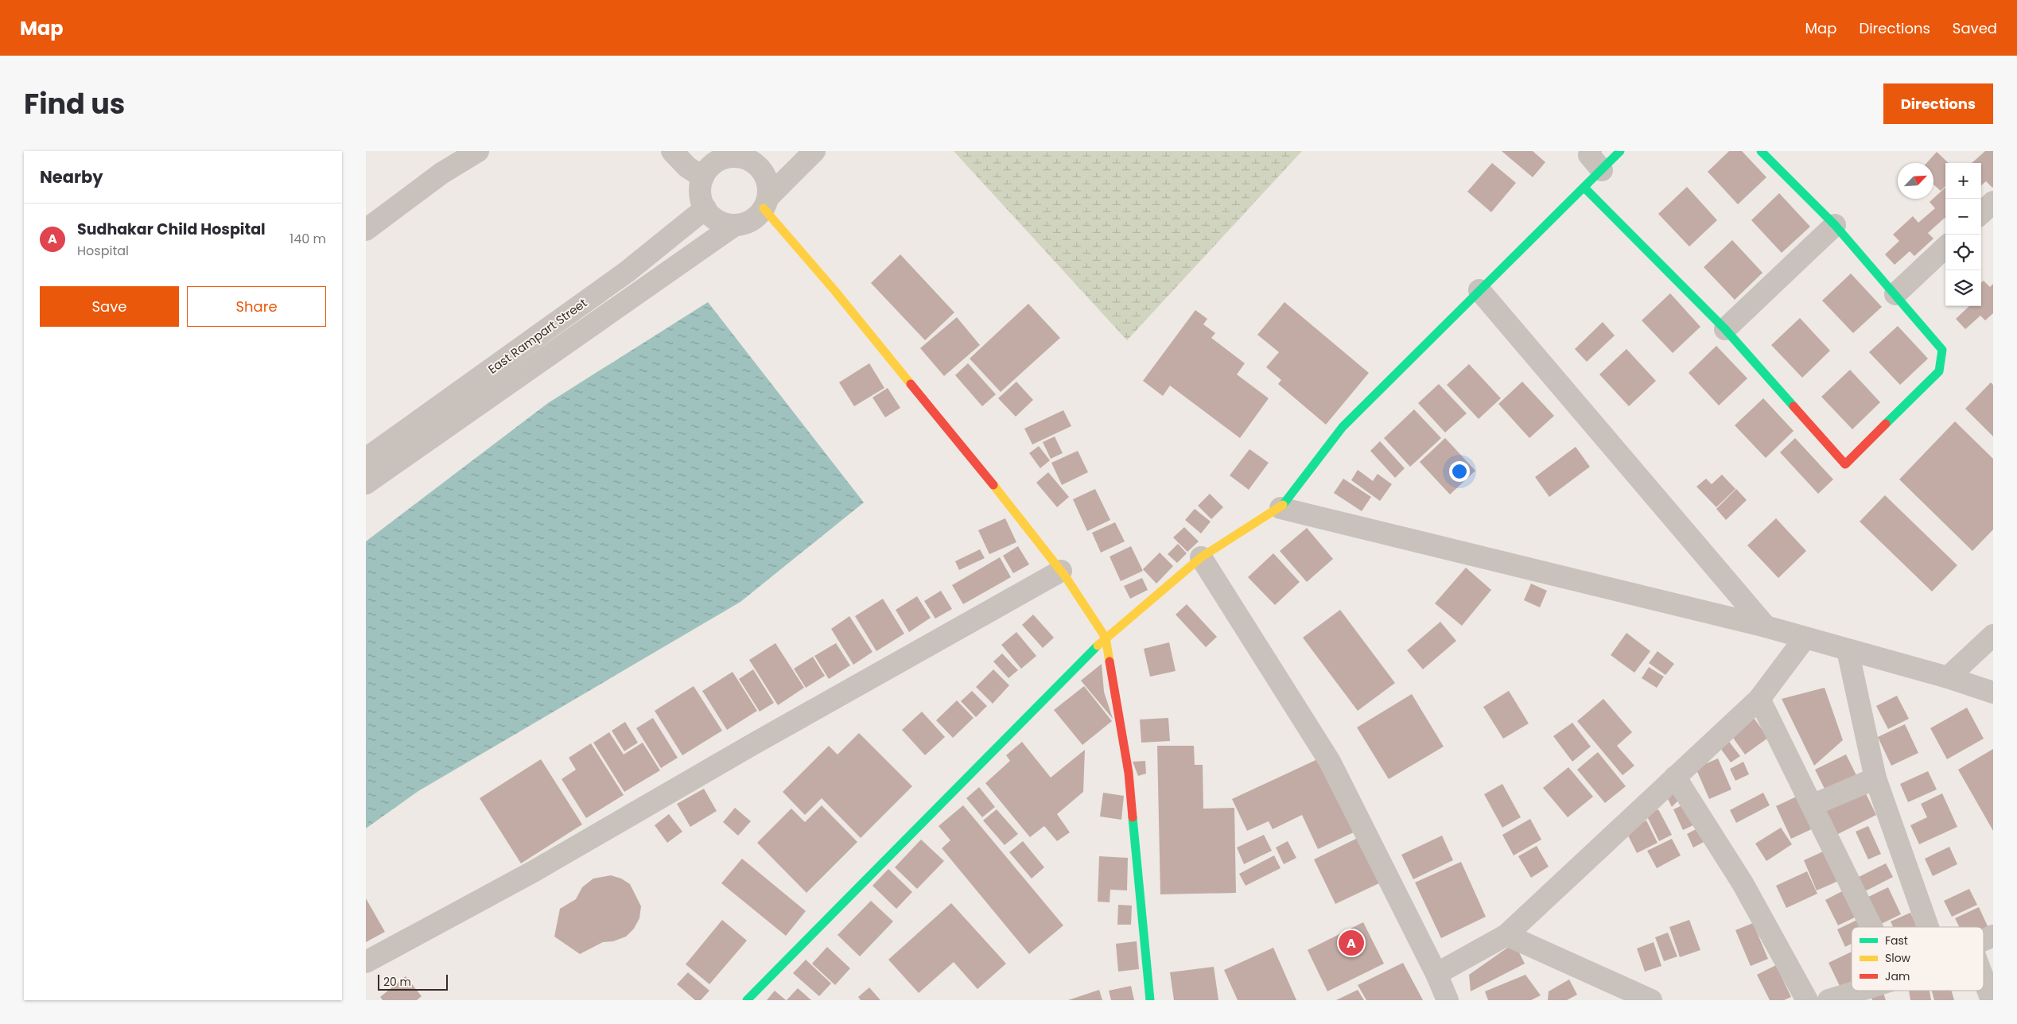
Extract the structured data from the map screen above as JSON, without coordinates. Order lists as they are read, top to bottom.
{
  "streets": {
    "street": ["East Rampart Street"]
  },
  "legend": ["Fast", "Slow", "Jam"],
  "scale_bar": "20 m",
  "north": "top right",
  "page": {
    "header": "Map",
    "nav": ["Map", "Directions", "Saved"],
    "title": "Find us",
    "buttons": [
      "Directions",
      ["Save", "Share"]
    ],
    "heading": "Nearby",
    "map_buttons": ["+", "−"],
    "list": [
      {
        "mark": "A",
        "name": "Sudhakar Child Hospital",
        "note": "Hospital",
        "value": "140 m"
      }
    ],
    "pins": "A",
    "scale": "20 m"
  }
}
